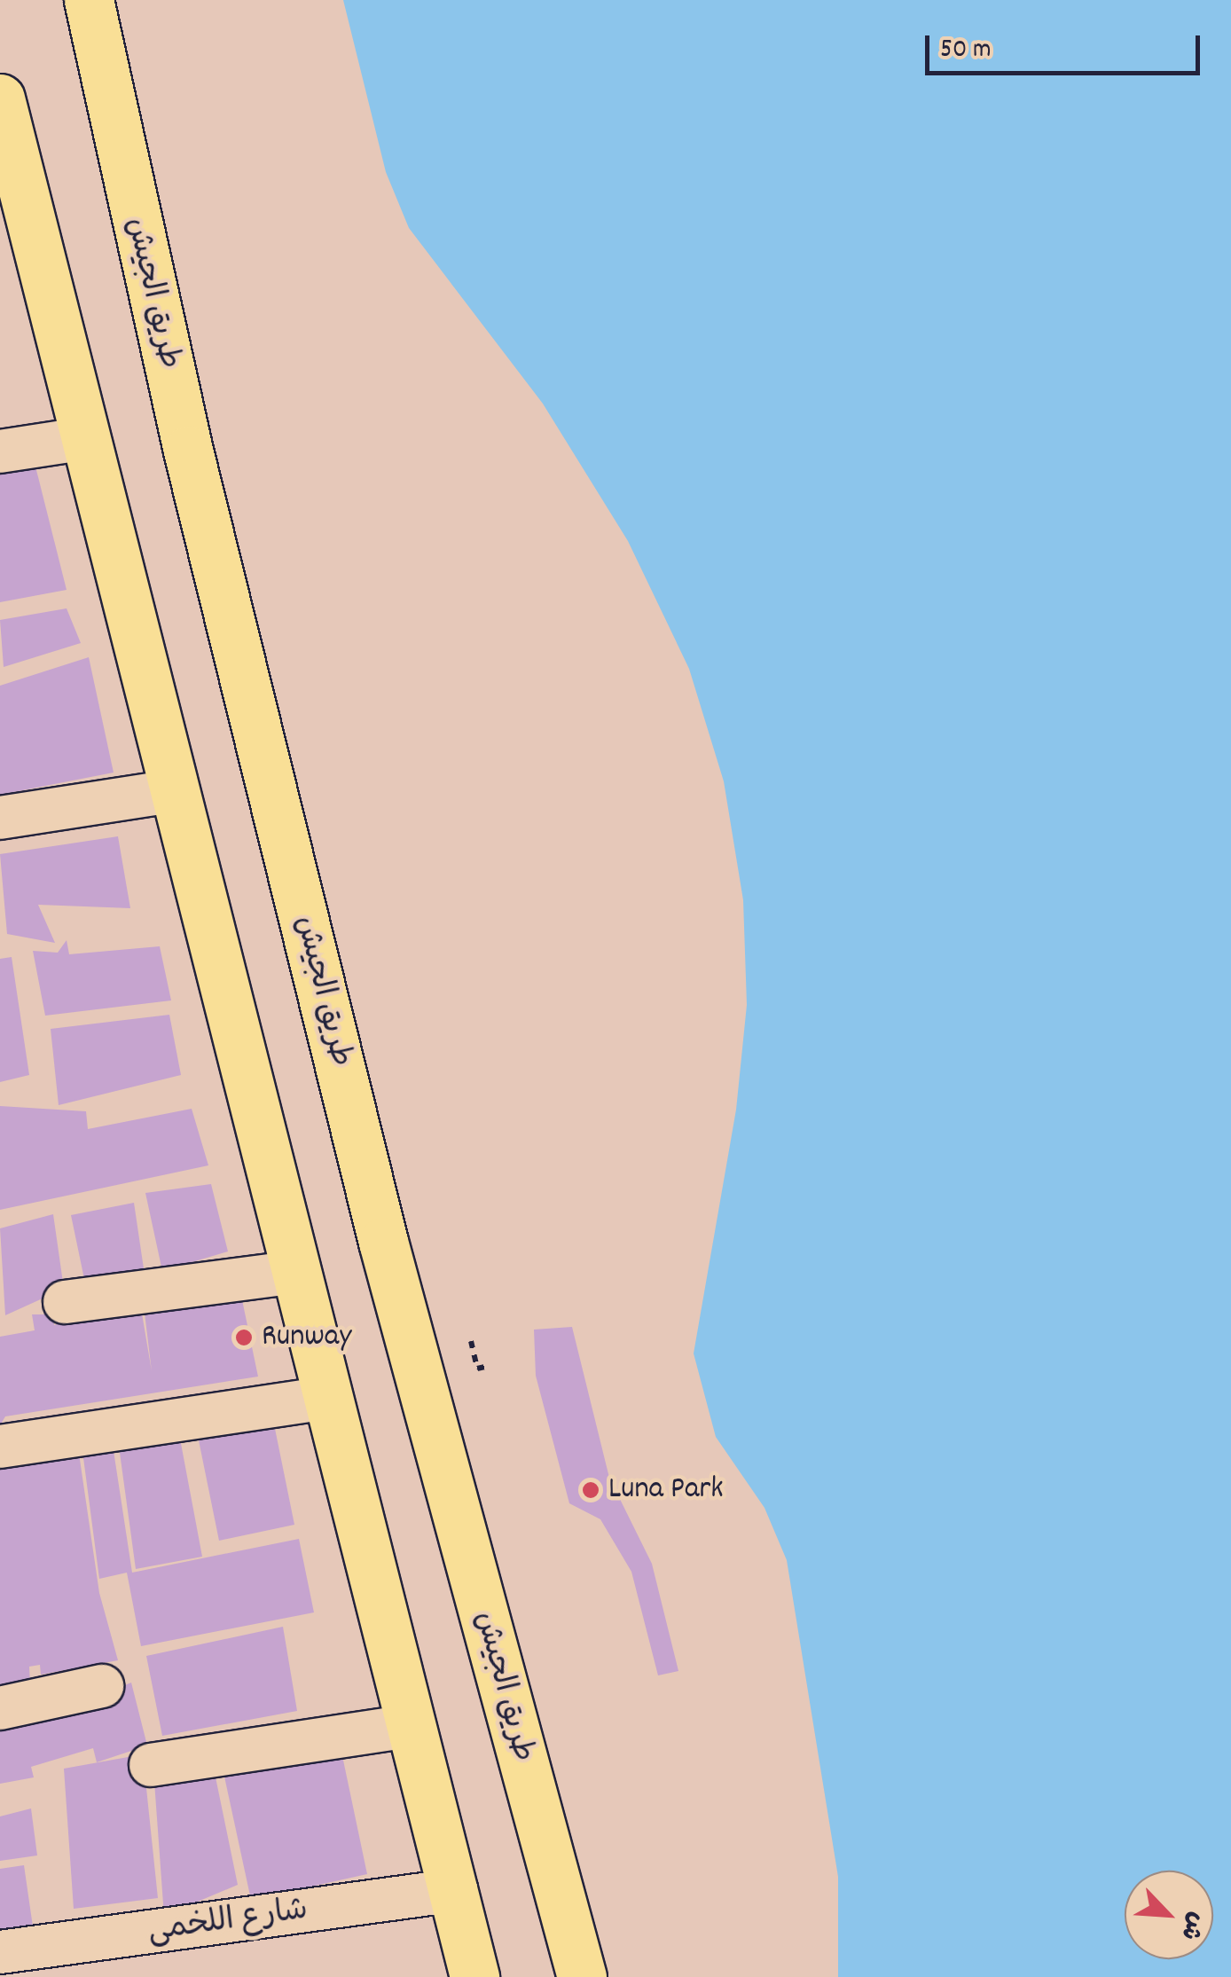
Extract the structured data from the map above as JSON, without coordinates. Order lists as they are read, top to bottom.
{
  "streets": {
    "highway": ["طريق الجيش"],
    "street": ["شارع اللخمى"]
  },
  "places": ["Runway", "Luna Park"],
  "scale_bar": "50 m",
  "north": "bottom right"
}
